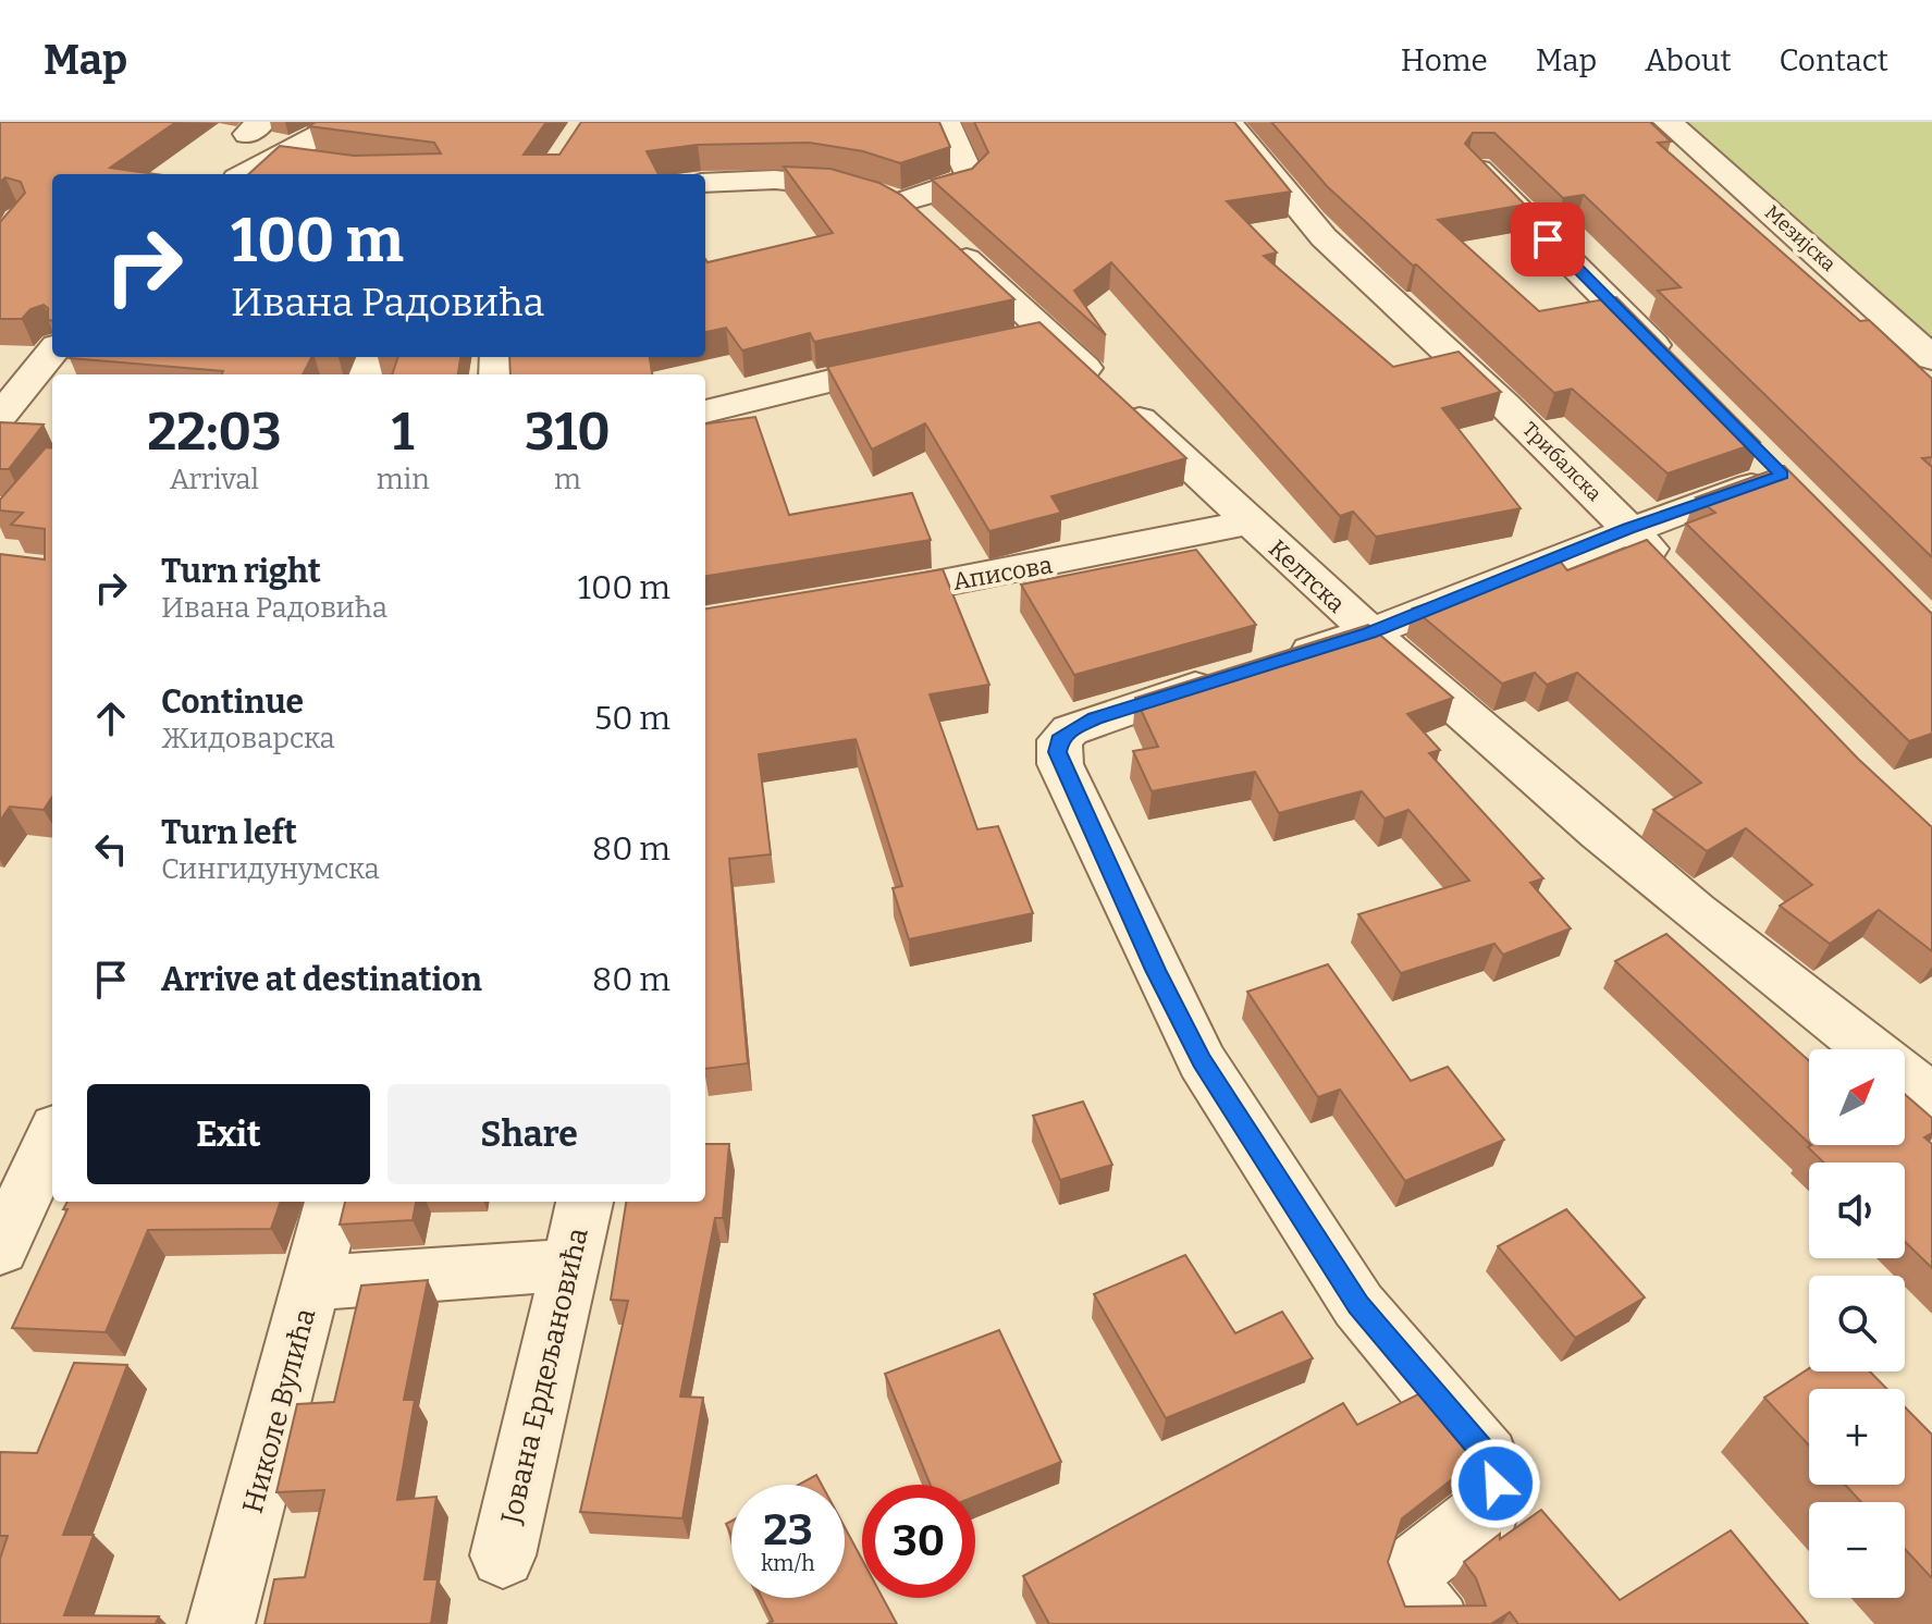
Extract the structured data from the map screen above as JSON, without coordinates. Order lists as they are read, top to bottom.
{
  "streets": {
    "street": [
      "Мезијска",
      "Трибалска",
      "Аписова",
      "Келтска",
      "Јована Ердељановића",
      "Николе Вулића"
    ]
  },
  "crossings": [
    ["Аписова", "Келтска"]
  ],
  "north": "top right",
  "page": {
    "header": "Map",
    "nav": [
      "Home",
      "Map",
      "About",
      "Contact"
    ],
    "turn": ["100 m", "Ивана Радовића"],
    "eta": [
      "22:03",
      "Arrival",
      "1",
      "min",
      "310",
      "m"
    ],
    "list": [
      {
        "name": "Turn right",
        "note": "Ивана Радовића",
        "value": "100 m"
      },
      {
        "name": "Continue",
        "note": "Жидоварска",
        "value": "50 m"
      },
      {
        "name": "Turn left",
        "note": "Сингидунумска",
        "value": "80 m"
      },
      {
        "name": "Arrive at destination",
        "value": "80 m"
      }
    ],
    "map_buttons": ["+", "−"],
    "buttons": ["Exit", "Share"],
    "speed": "23 km/h",
    "limit": "30"
  }
}
